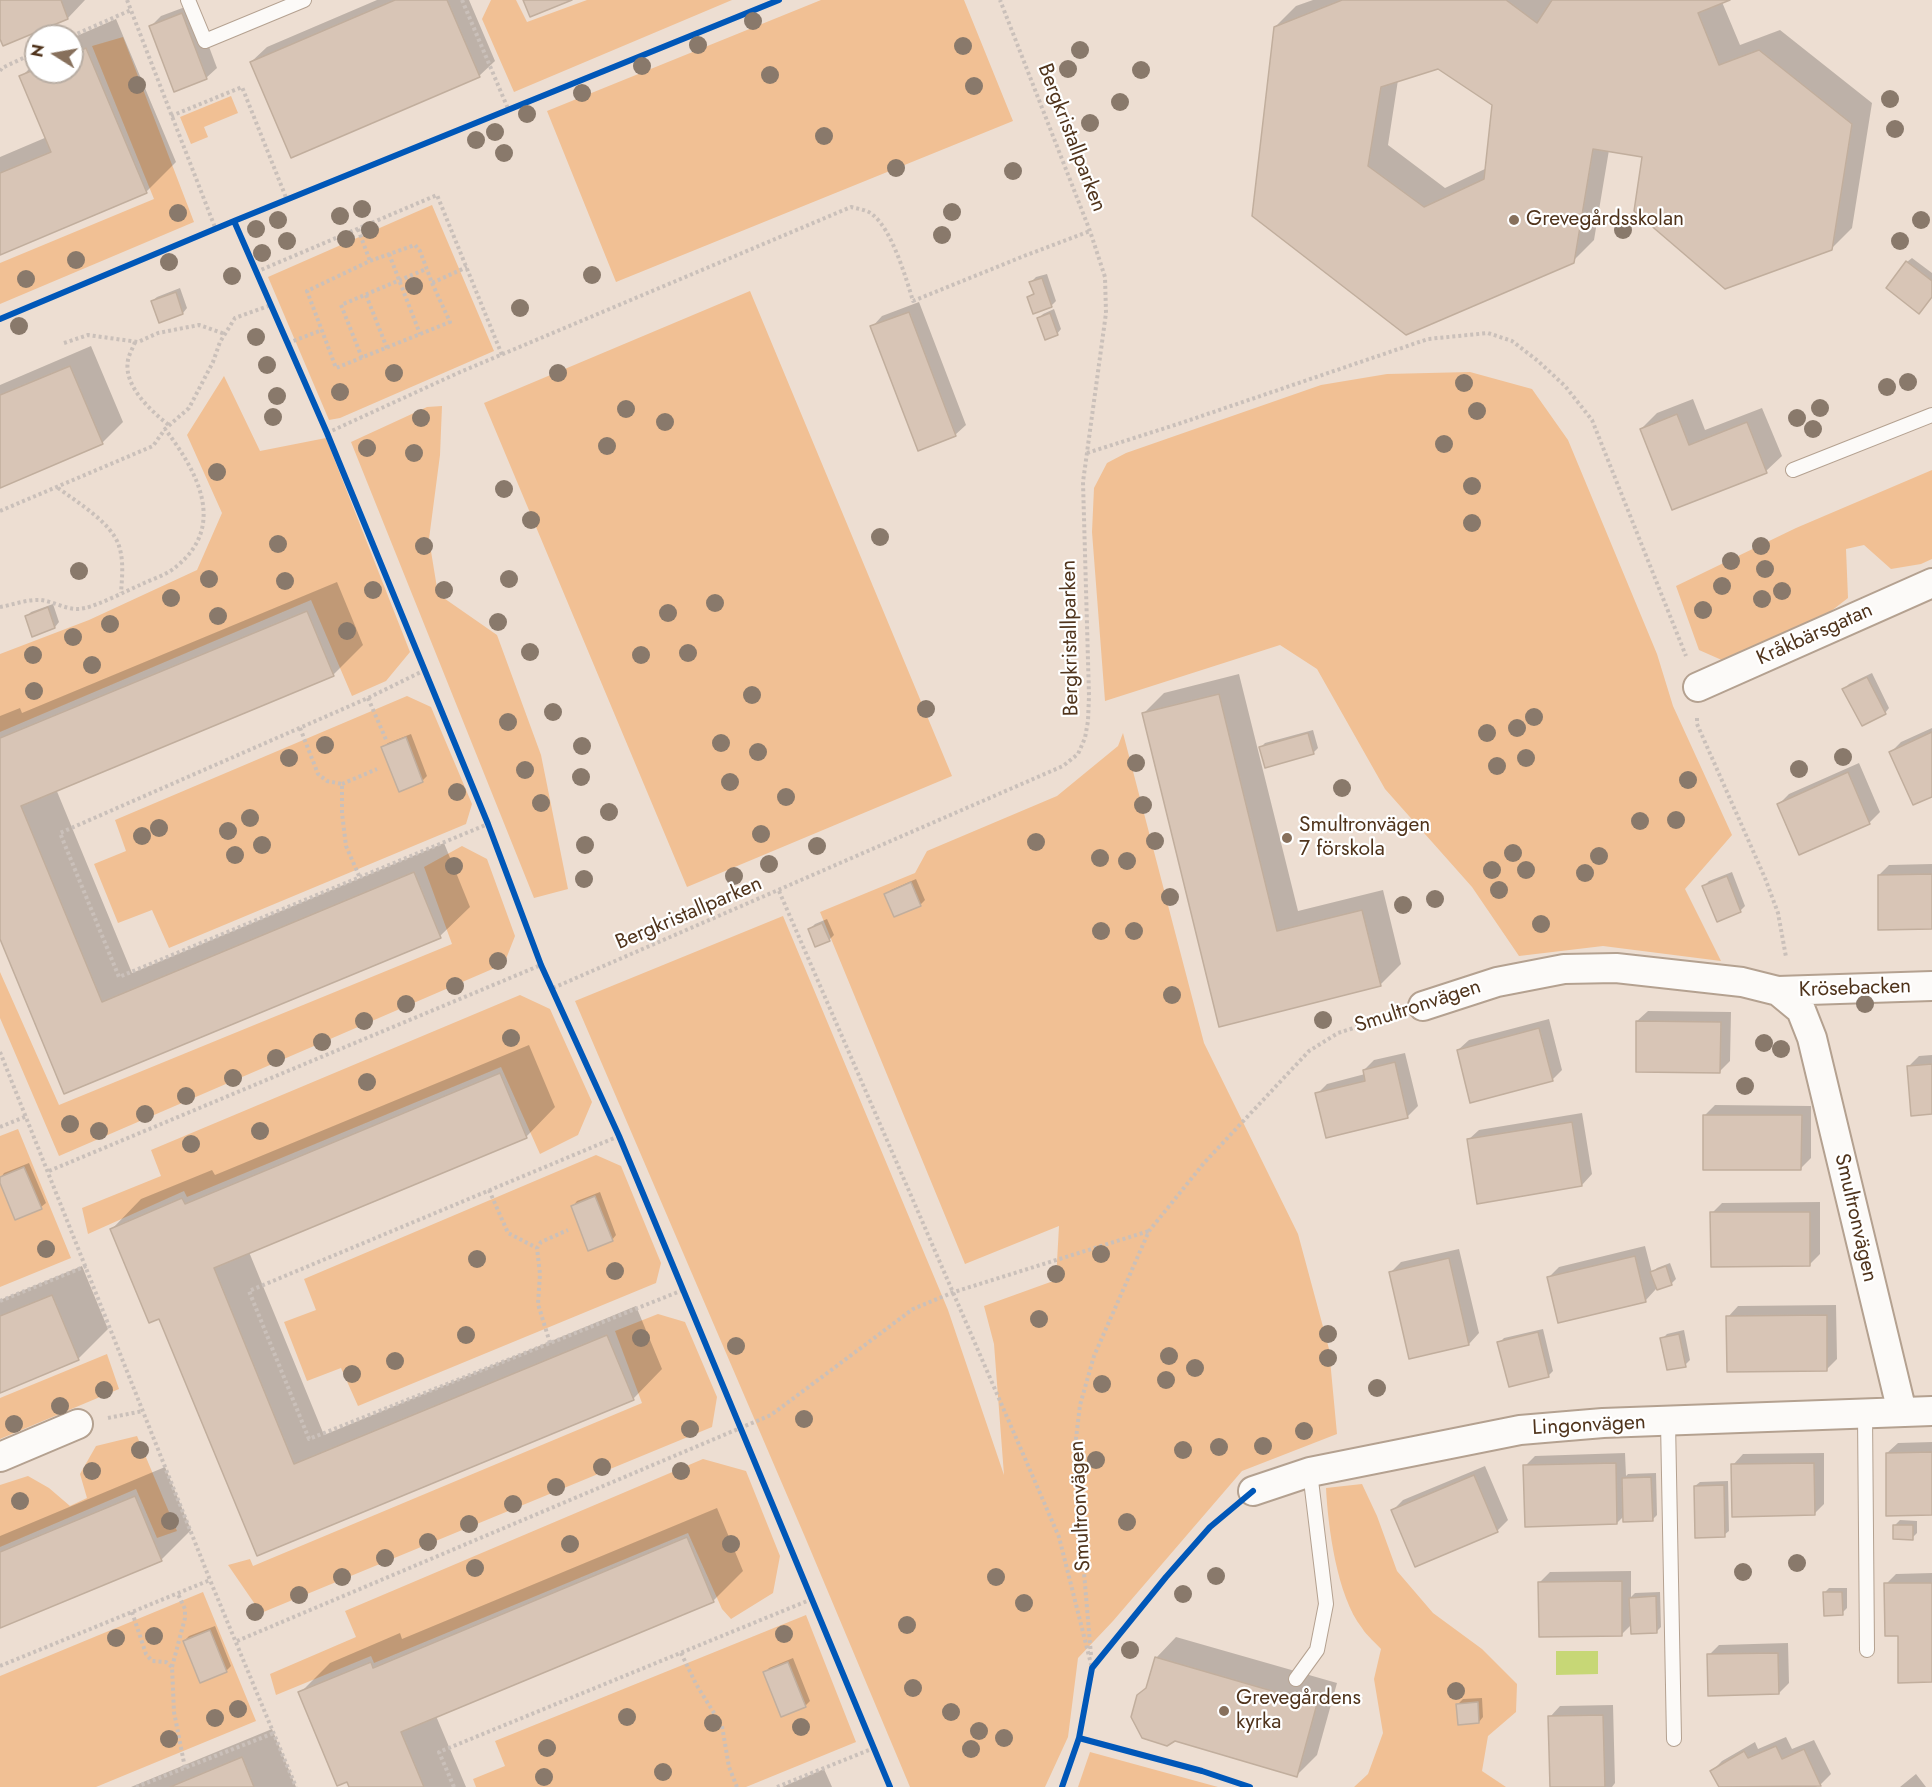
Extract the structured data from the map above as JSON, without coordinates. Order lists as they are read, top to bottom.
{
  "streets": {
    "street": [
      "Kråkbärsgatan",
      "Krösebacken",
      "Smultronvägen",
      "Lingonvägen"
    ],
    "path": ["Bergkristallparken"]
  },
  "crossings": [
    ["Krösebacken", "Smultronvägen"],
    ["Smultronvägen", "Lingonvägen"]
  ],
  "places": ["Grevegårdsskolan", "Smultronvägen 7 förskola", "Grevegårdens kyrka"],
  "north": "left"
}
